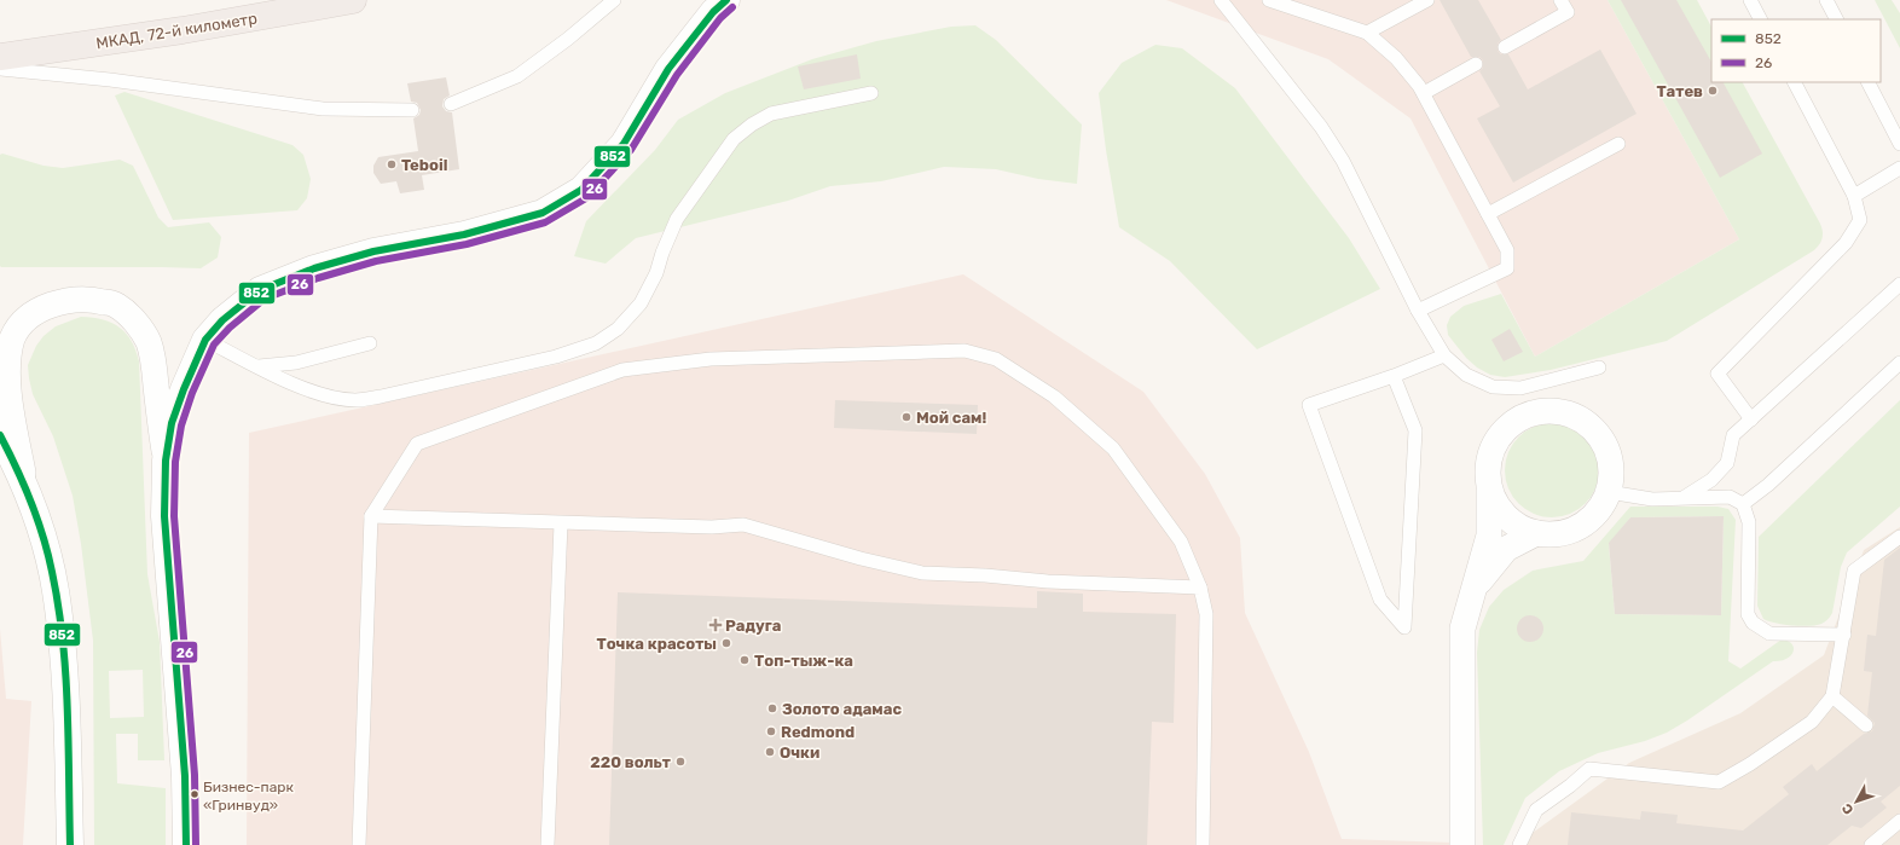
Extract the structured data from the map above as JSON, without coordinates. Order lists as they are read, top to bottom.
{
  "streets": {
    "highway": ["МКАД, 72-й километр"]
  },
  "places": {
    "other": [
      "Татев",
      "Teboil",
      "Мой сам!",
      "Точка красоты",
      "Топ-тыж-ка",
      "Золото адамас",
      "Redmond",
      "Очки",
      "220 вольт",
      "Бизнес-парк «Гринвуд»"
    ],
    "health": ["Радуга"]
  },
  "lines": ["transit line 852", "transit line 26"],
  "legend": ["852", "26"],
  "north": "bottom left"
}
